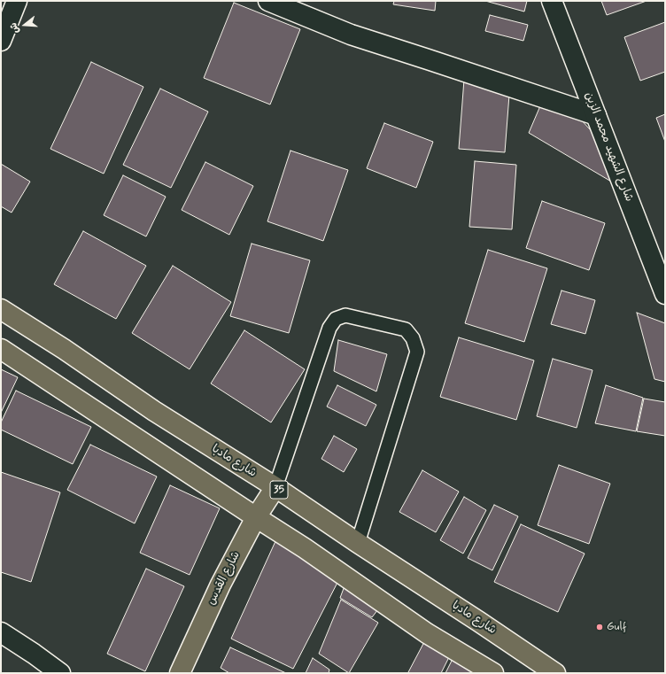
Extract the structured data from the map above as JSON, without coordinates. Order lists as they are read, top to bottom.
{
  "streets": {
    "main road": ["شارع مادبا", "35", "شارع القدس"],
    "street": ["شارع الشهيد محمد الزبن"]
  },
  "crossings": [
    ["شارع مادبا", "شارع القدس"]
  ],
  "places": ["Gulf"],
  "north": "left"
}
